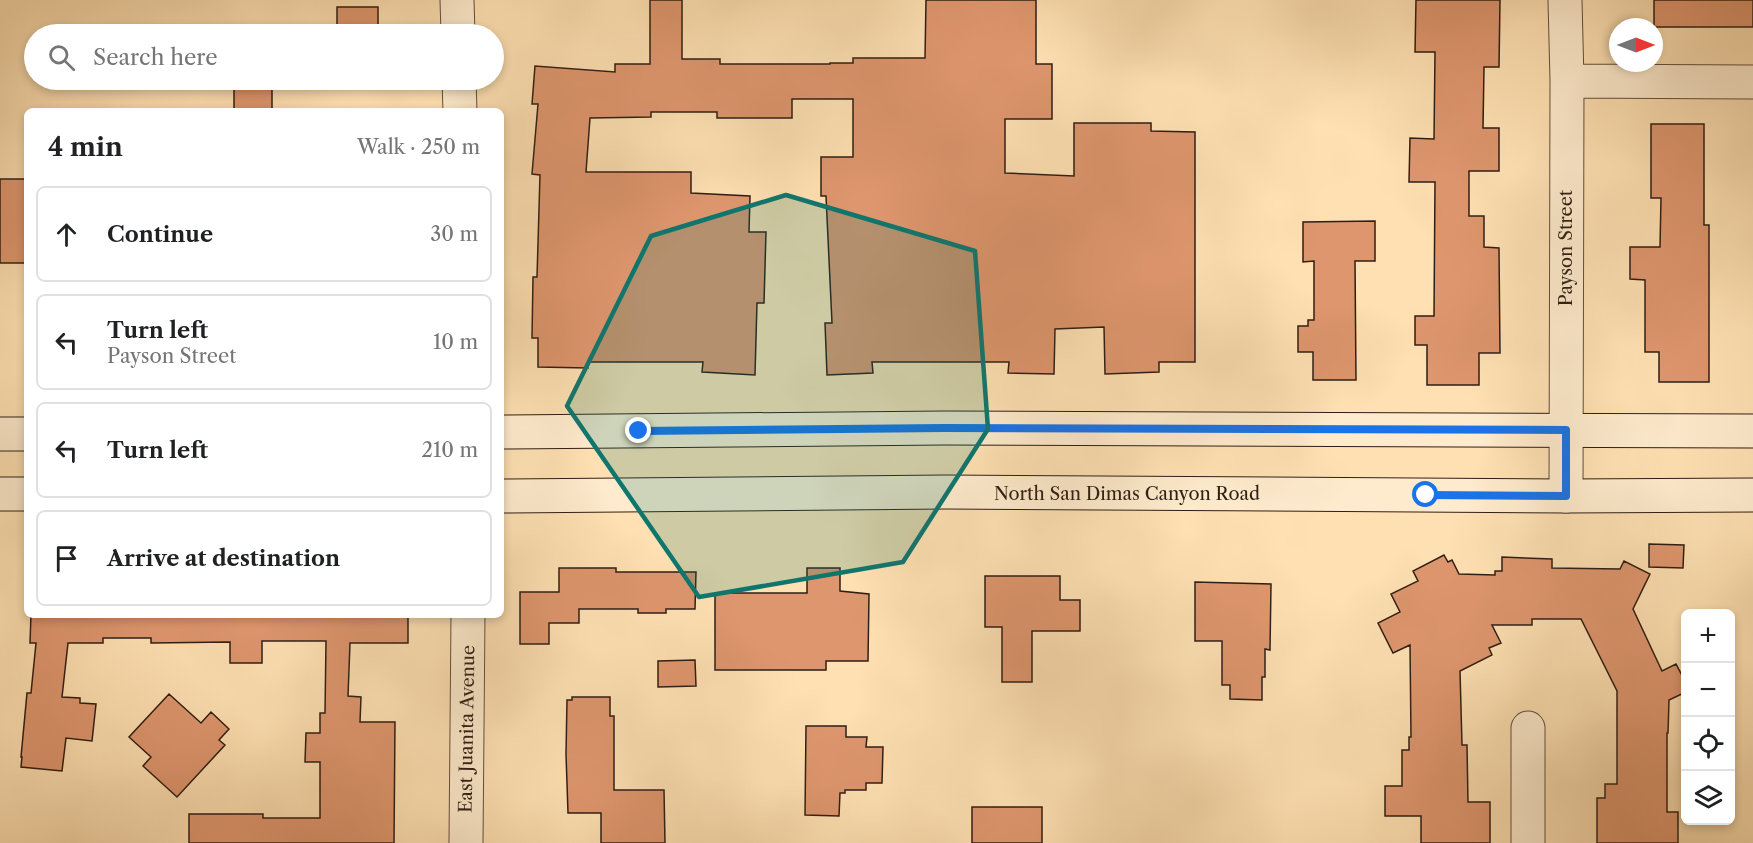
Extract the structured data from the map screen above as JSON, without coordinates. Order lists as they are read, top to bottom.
{
  "streets": {
    "main road": ["Payson Street", "North San Dimas Canyon Road", "East Juanita Avenue"]
  },
  "crossings": [
    ["Payson Street", "North San Dimas Canyon Road"]
  ],
  "north": "right",
  "page": {
    "search": "Search here",
    "heading": ["4 min", "Walk · 250 m"],
    "list": [
      ["Continue", "30 m"],
      ["Turn left", "Payson Street", "10 m"],
      ["Turn left", "210 m"],
      "Arrive at destination"
    ],
    "map_buttons": ["+", "−"]
  }
}
